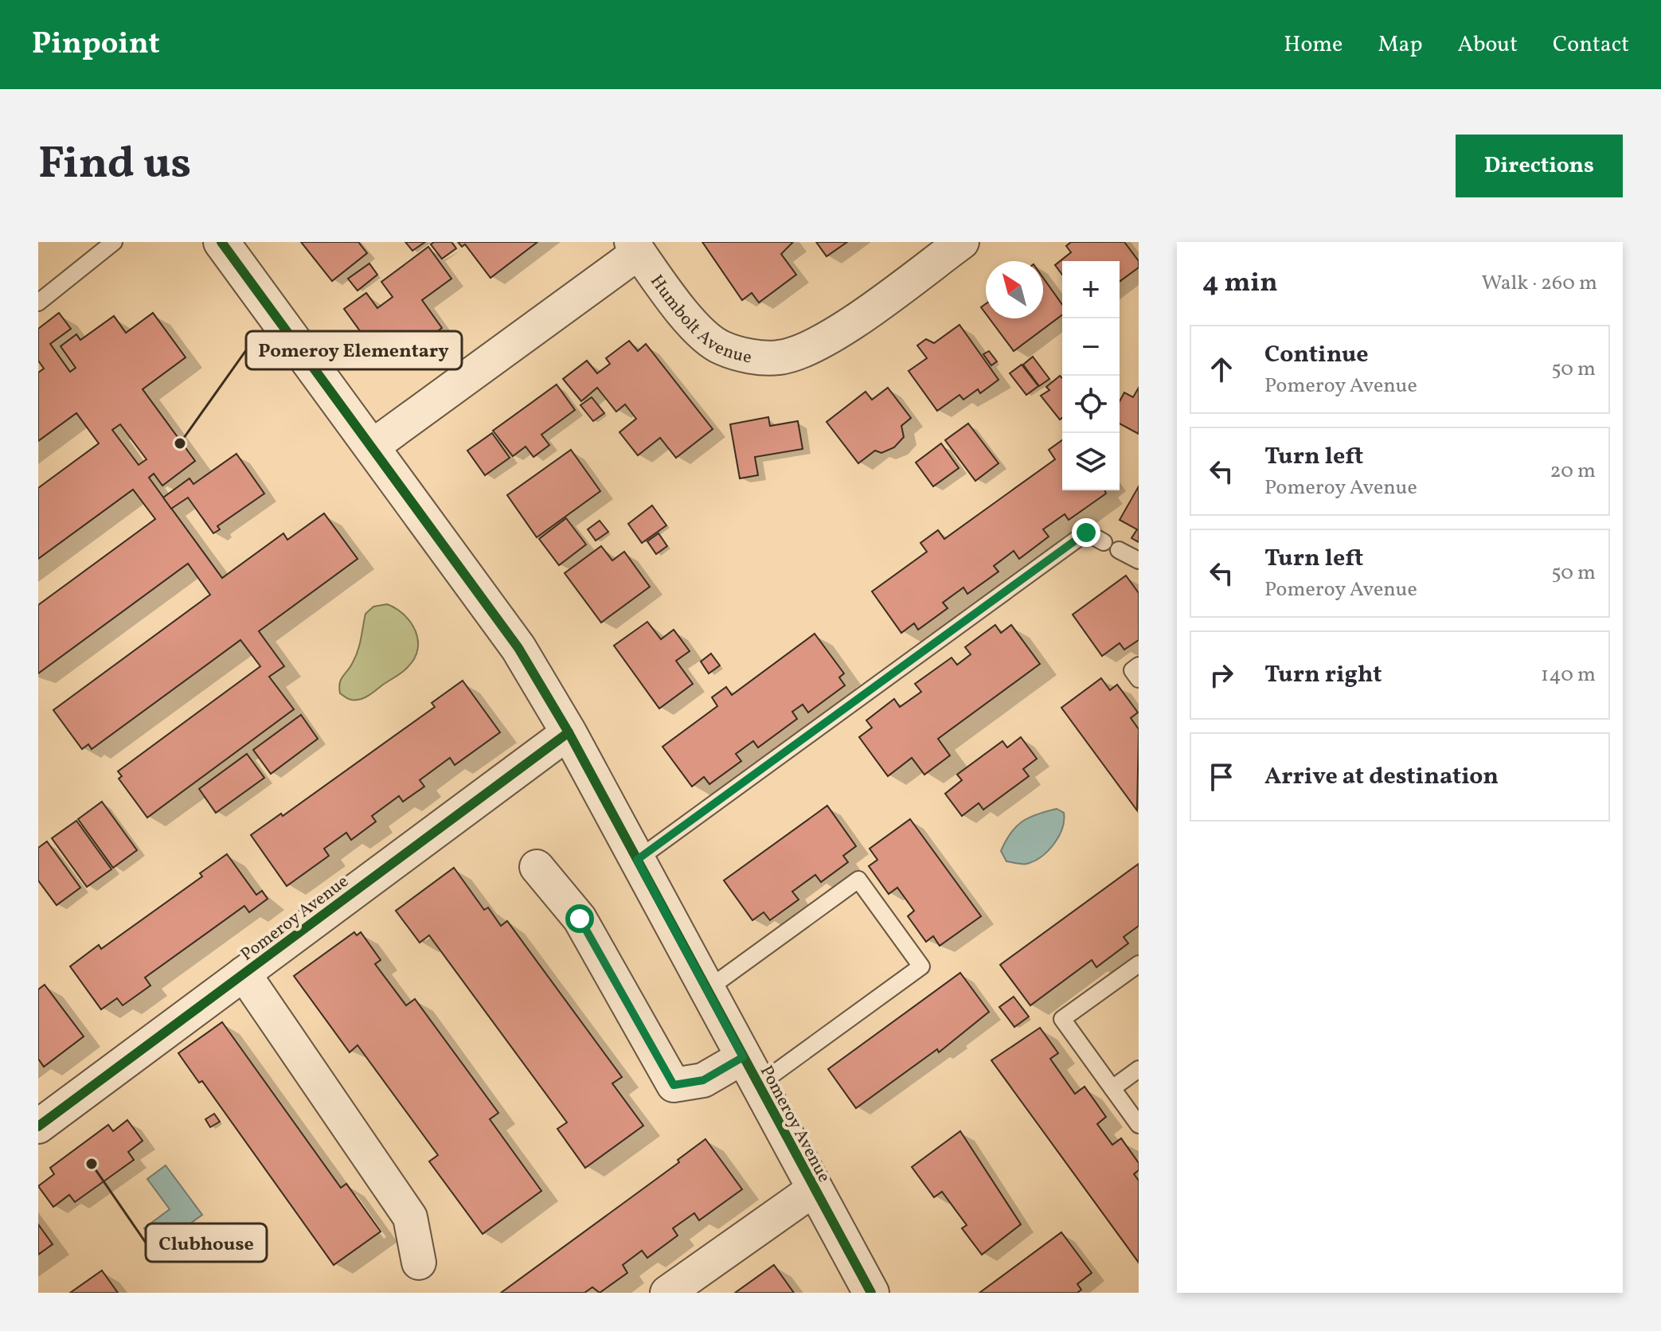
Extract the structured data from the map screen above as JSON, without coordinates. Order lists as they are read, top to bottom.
{
  "streets": {
    "street": ["Humbolt Avenue", "Pomeroy Avenue"]
  },
  "crossings": [
    ["Humbolt Avenue", "Pomeroy Avenue"]
  ],
  "places": ["Pomeroy Elementary", "Clubhouse"],
  "north": "top left",
  "page": {
    "header": "Pinpoint",
    "nav": [
      "Home",
      "Map",
      "About",
      "Contact"
    ],
    "title": "Find us",
    "buttons": "Directions",
    "heading": ["4 min", "Walk · 260 m"],
    "map_buttons": ["+", "−"],
    "list": [
      ["Continue", "Pomeroy Avenue", "50 m"],
      ["Turn left", "Pomeroy Avenue", "20 m"],
      ["Turn left", "Pomeroy Avenue", "50 m"],
      ["Turn right", "140 m"],
      "Arrive at destination"
    ]
  }
}
